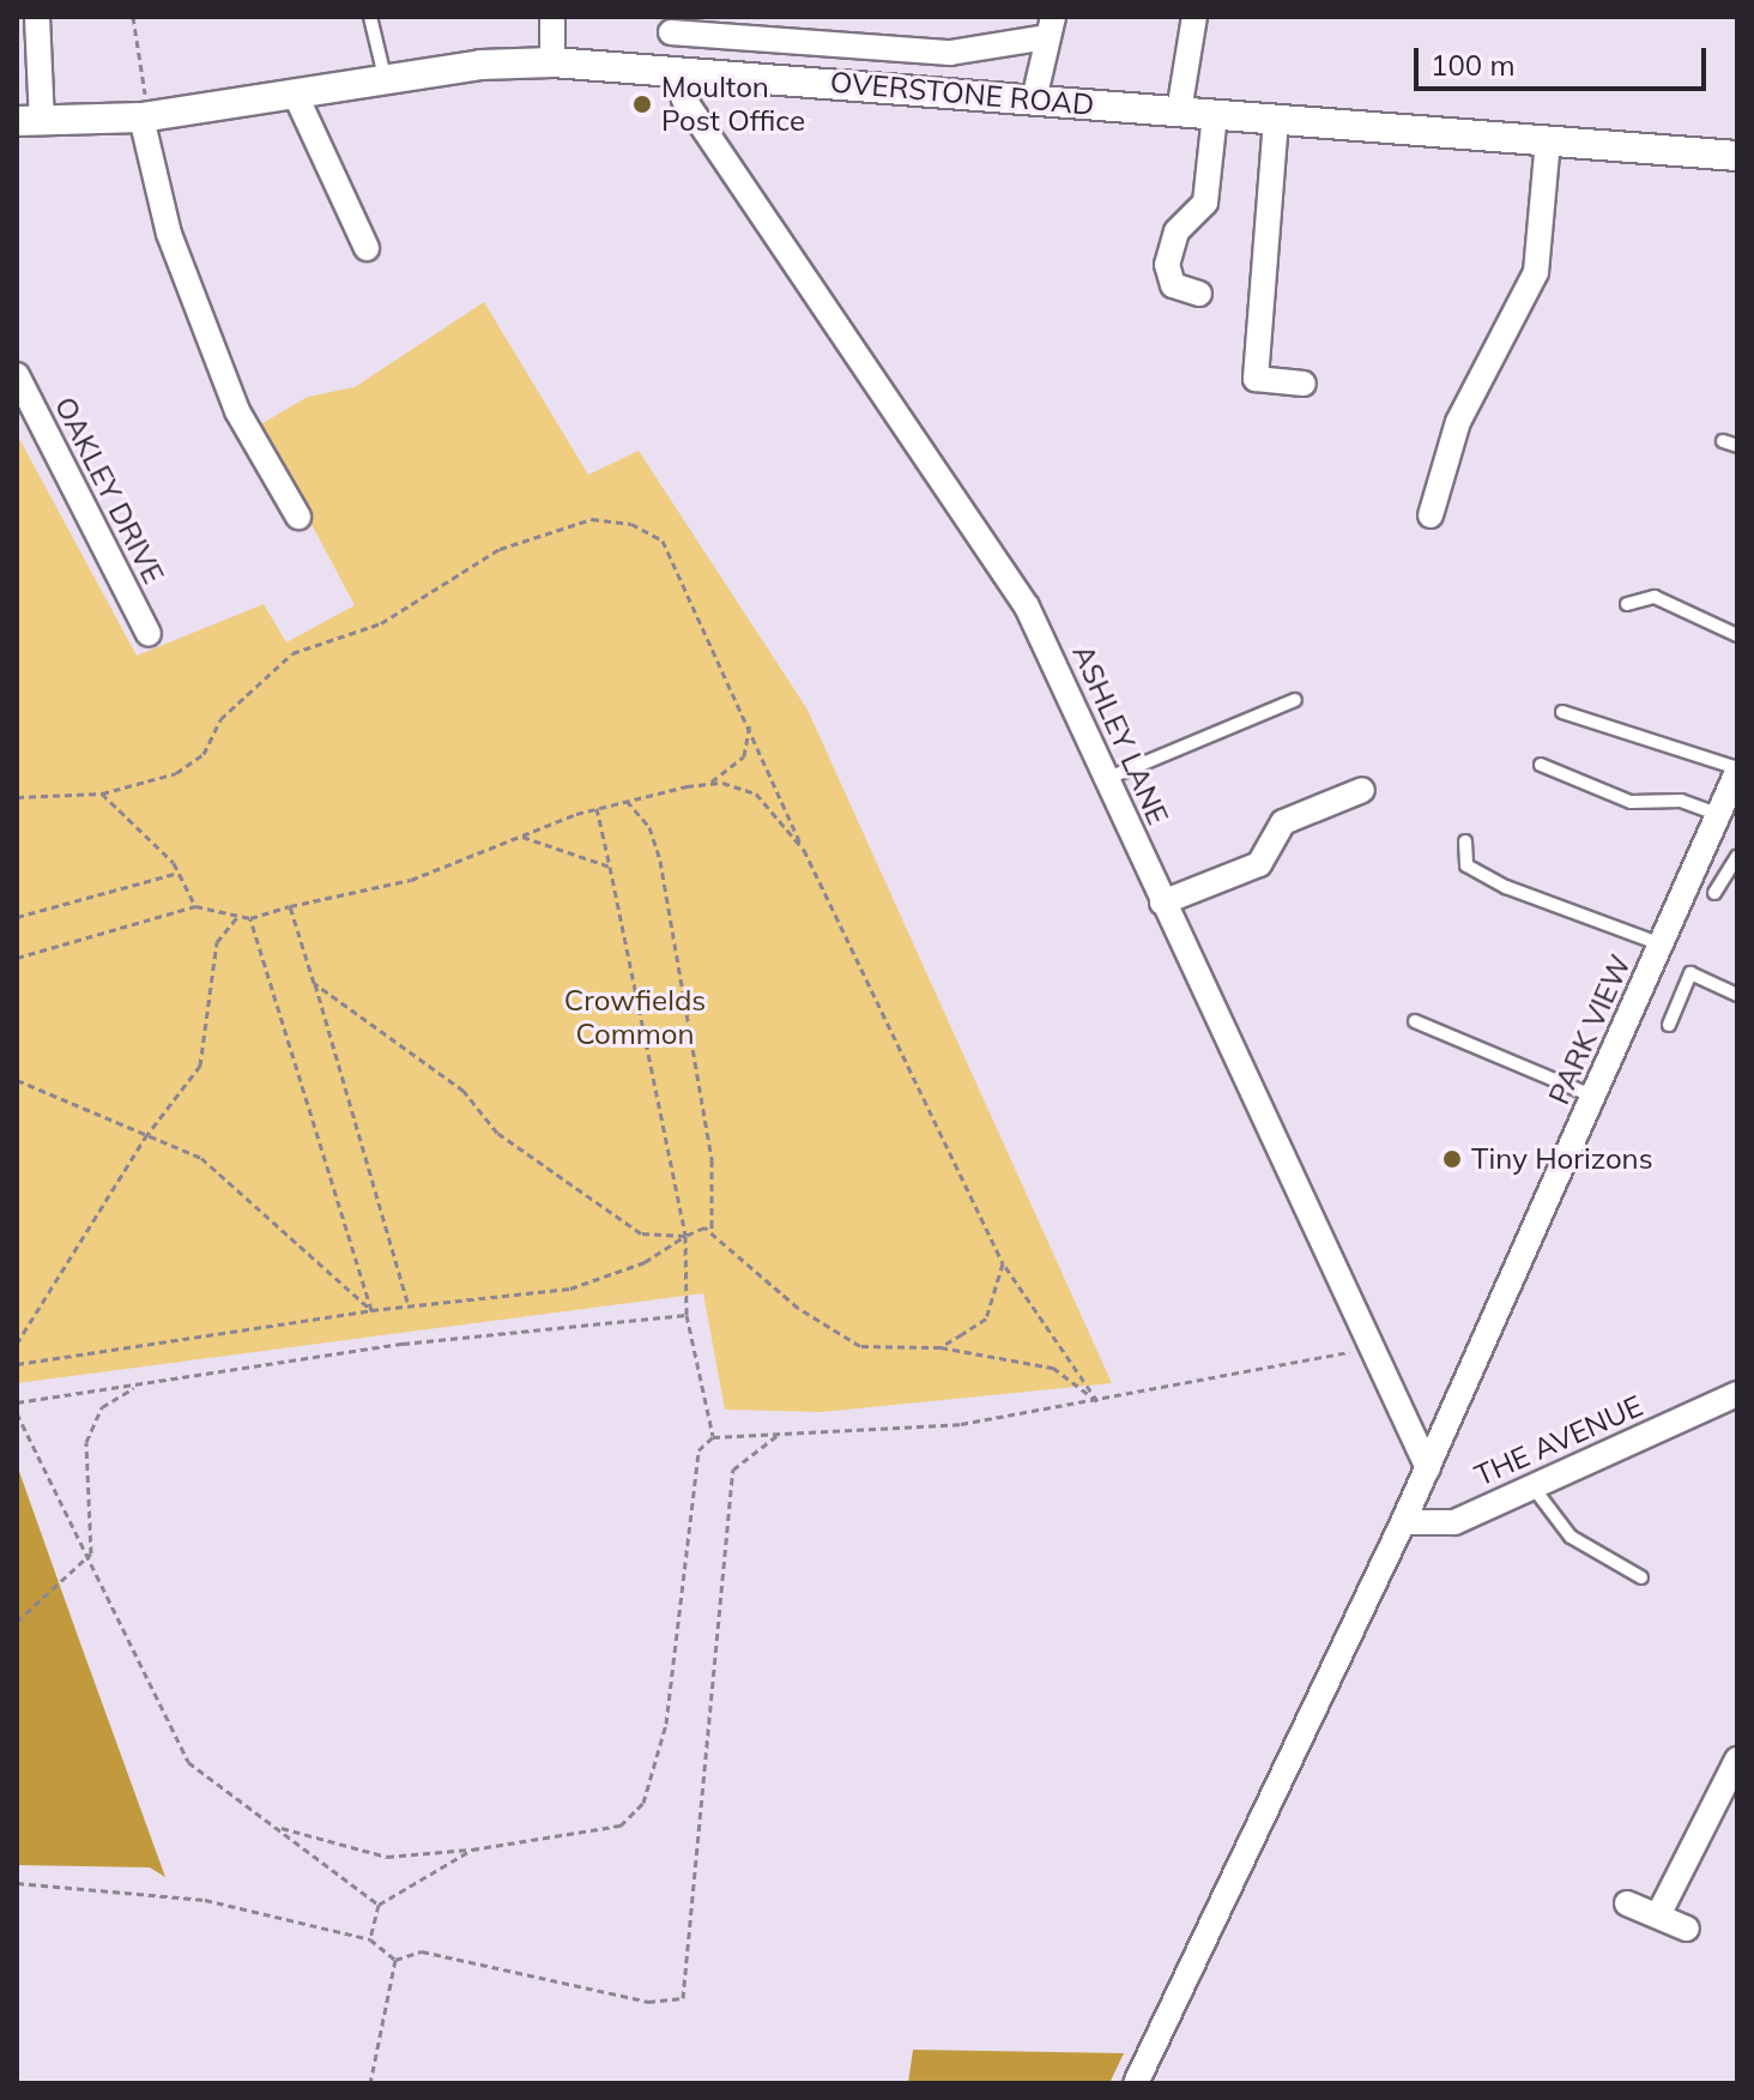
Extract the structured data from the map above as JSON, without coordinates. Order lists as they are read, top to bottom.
{
  "streets": {
    "street": [
      "OVERSTONE ROAD",
      "OAKLEY DRIVE",
      "ASHLEY LANE",
      "PARK VIEW",
      "THE AVENUE"
    ]
  },
  "crossings": [
    ["OVERSTONE ROAD", "ASHLEY LANE"],
    ["ASHLEY LANE", "PARK VIEW"],
    ["PARK VIEW", "THE AVENUE"]
  ],
  "parks": ["Crowfields Common"],
  "places": ["Moulton Post Office", "Tiny Horizons"],
  "scale_bar": "100 m"
}
